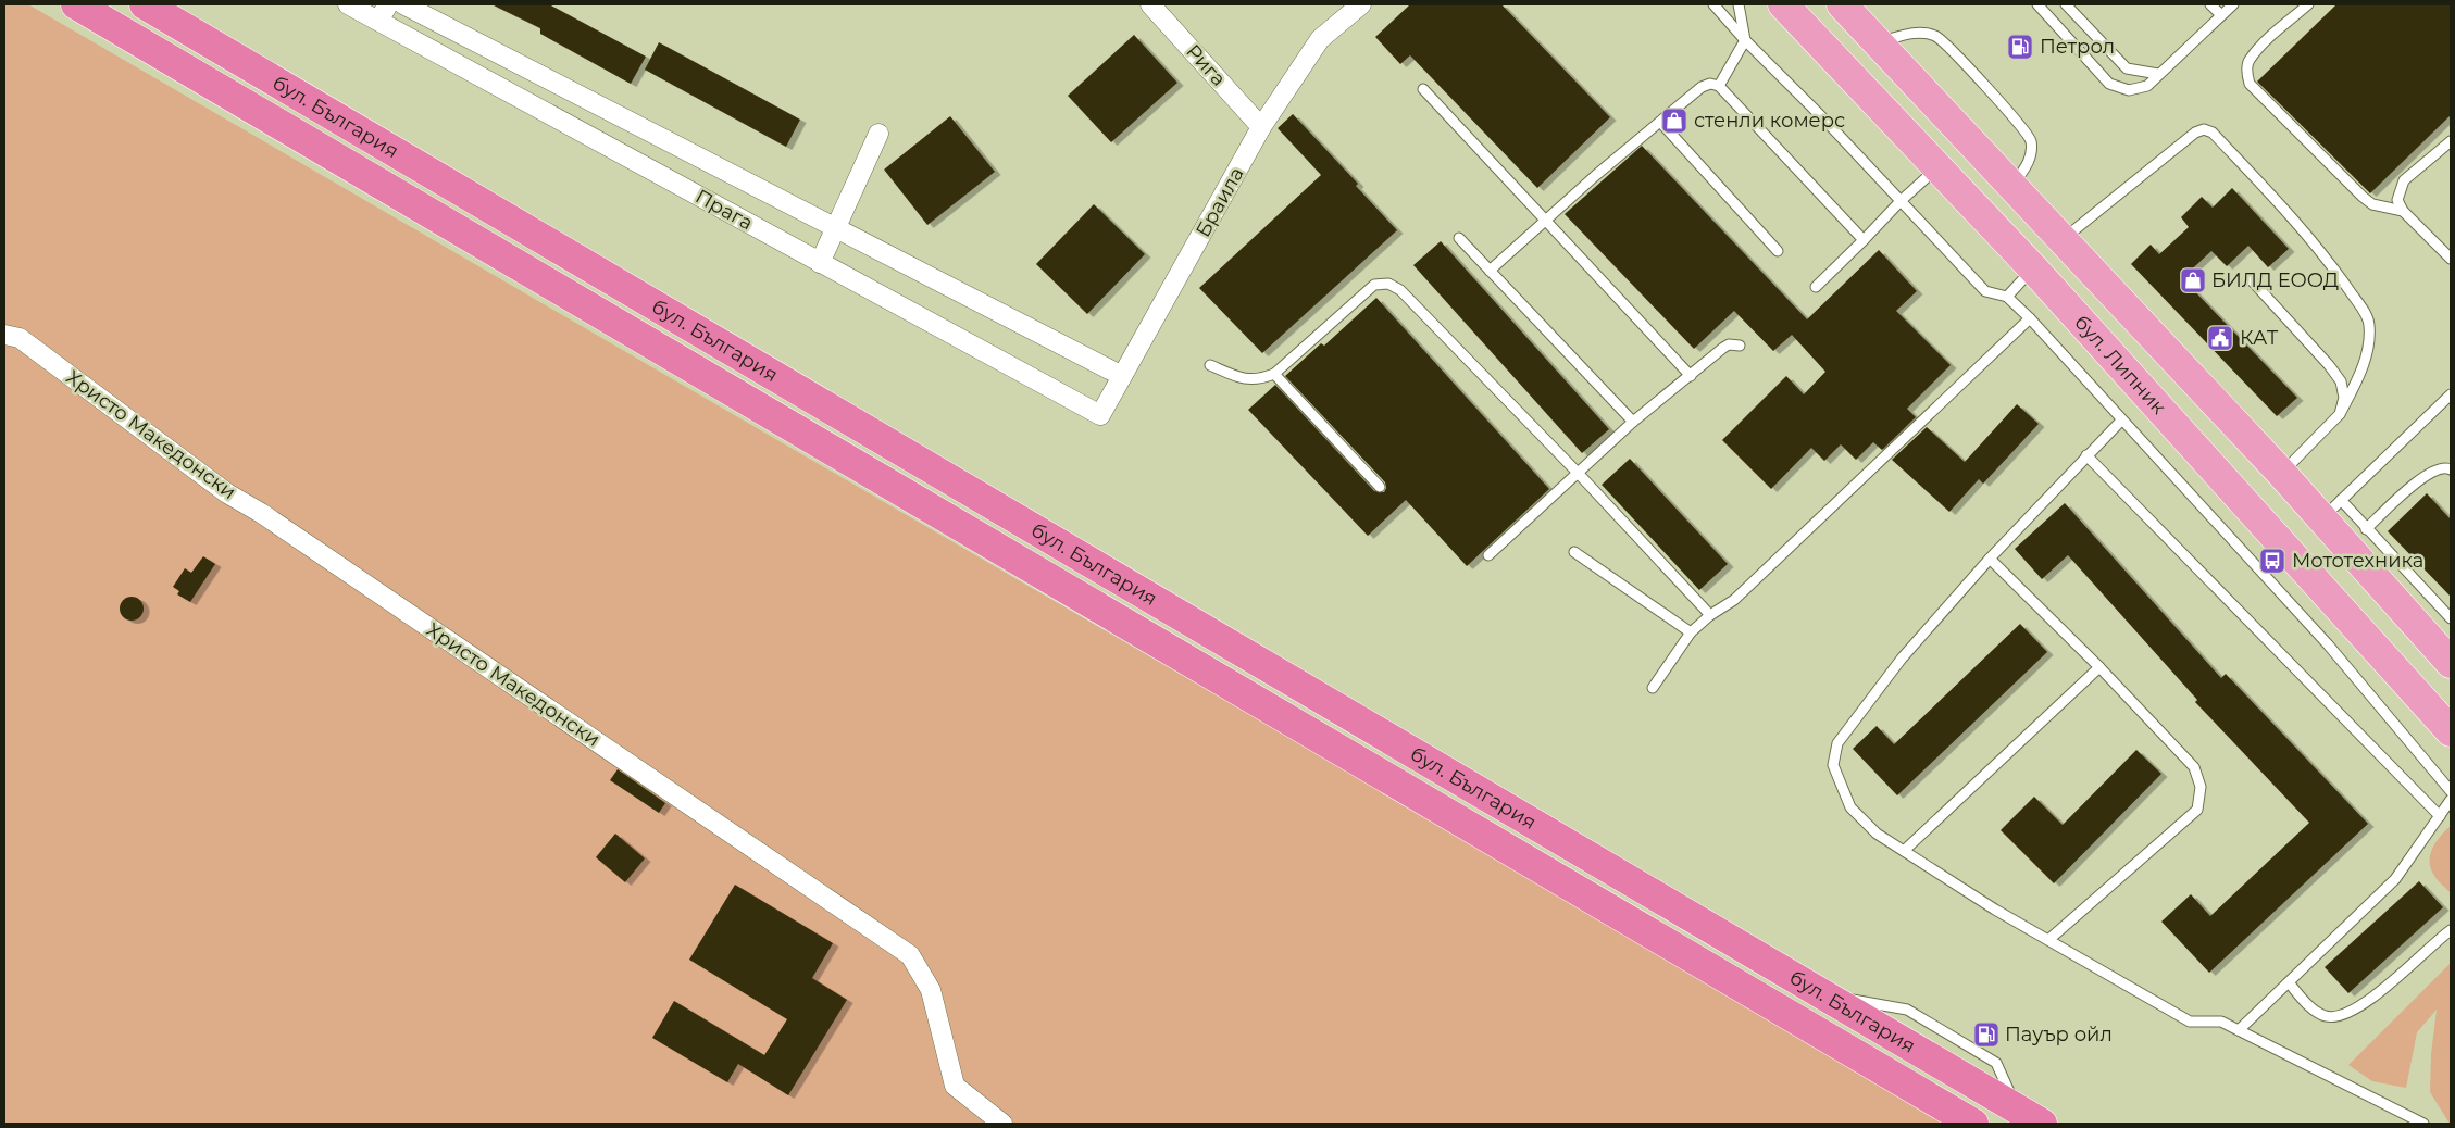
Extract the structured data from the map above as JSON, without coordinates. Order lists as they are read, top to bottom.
{
  "streets": {
    "highway": ["бул. България"],
    "main road": ["бул. Липник"],
    "street": [
      "Рига",
      "Браила",
      "Прага",
      "Христо Македонски"
    ]
  },
  "crossings": [
    ["Рига", "Браила"],
    ["Браила", "Прага"]
  ],
  "places": {
    "fuel station": ["Петрол", "Пауър ойл"],
    "shop": ["стенли комерс", "БИЛД ЕООД"],
    "public building": ["КАТ"],
    "bus stop": ["Мототехника"]
  }
}
